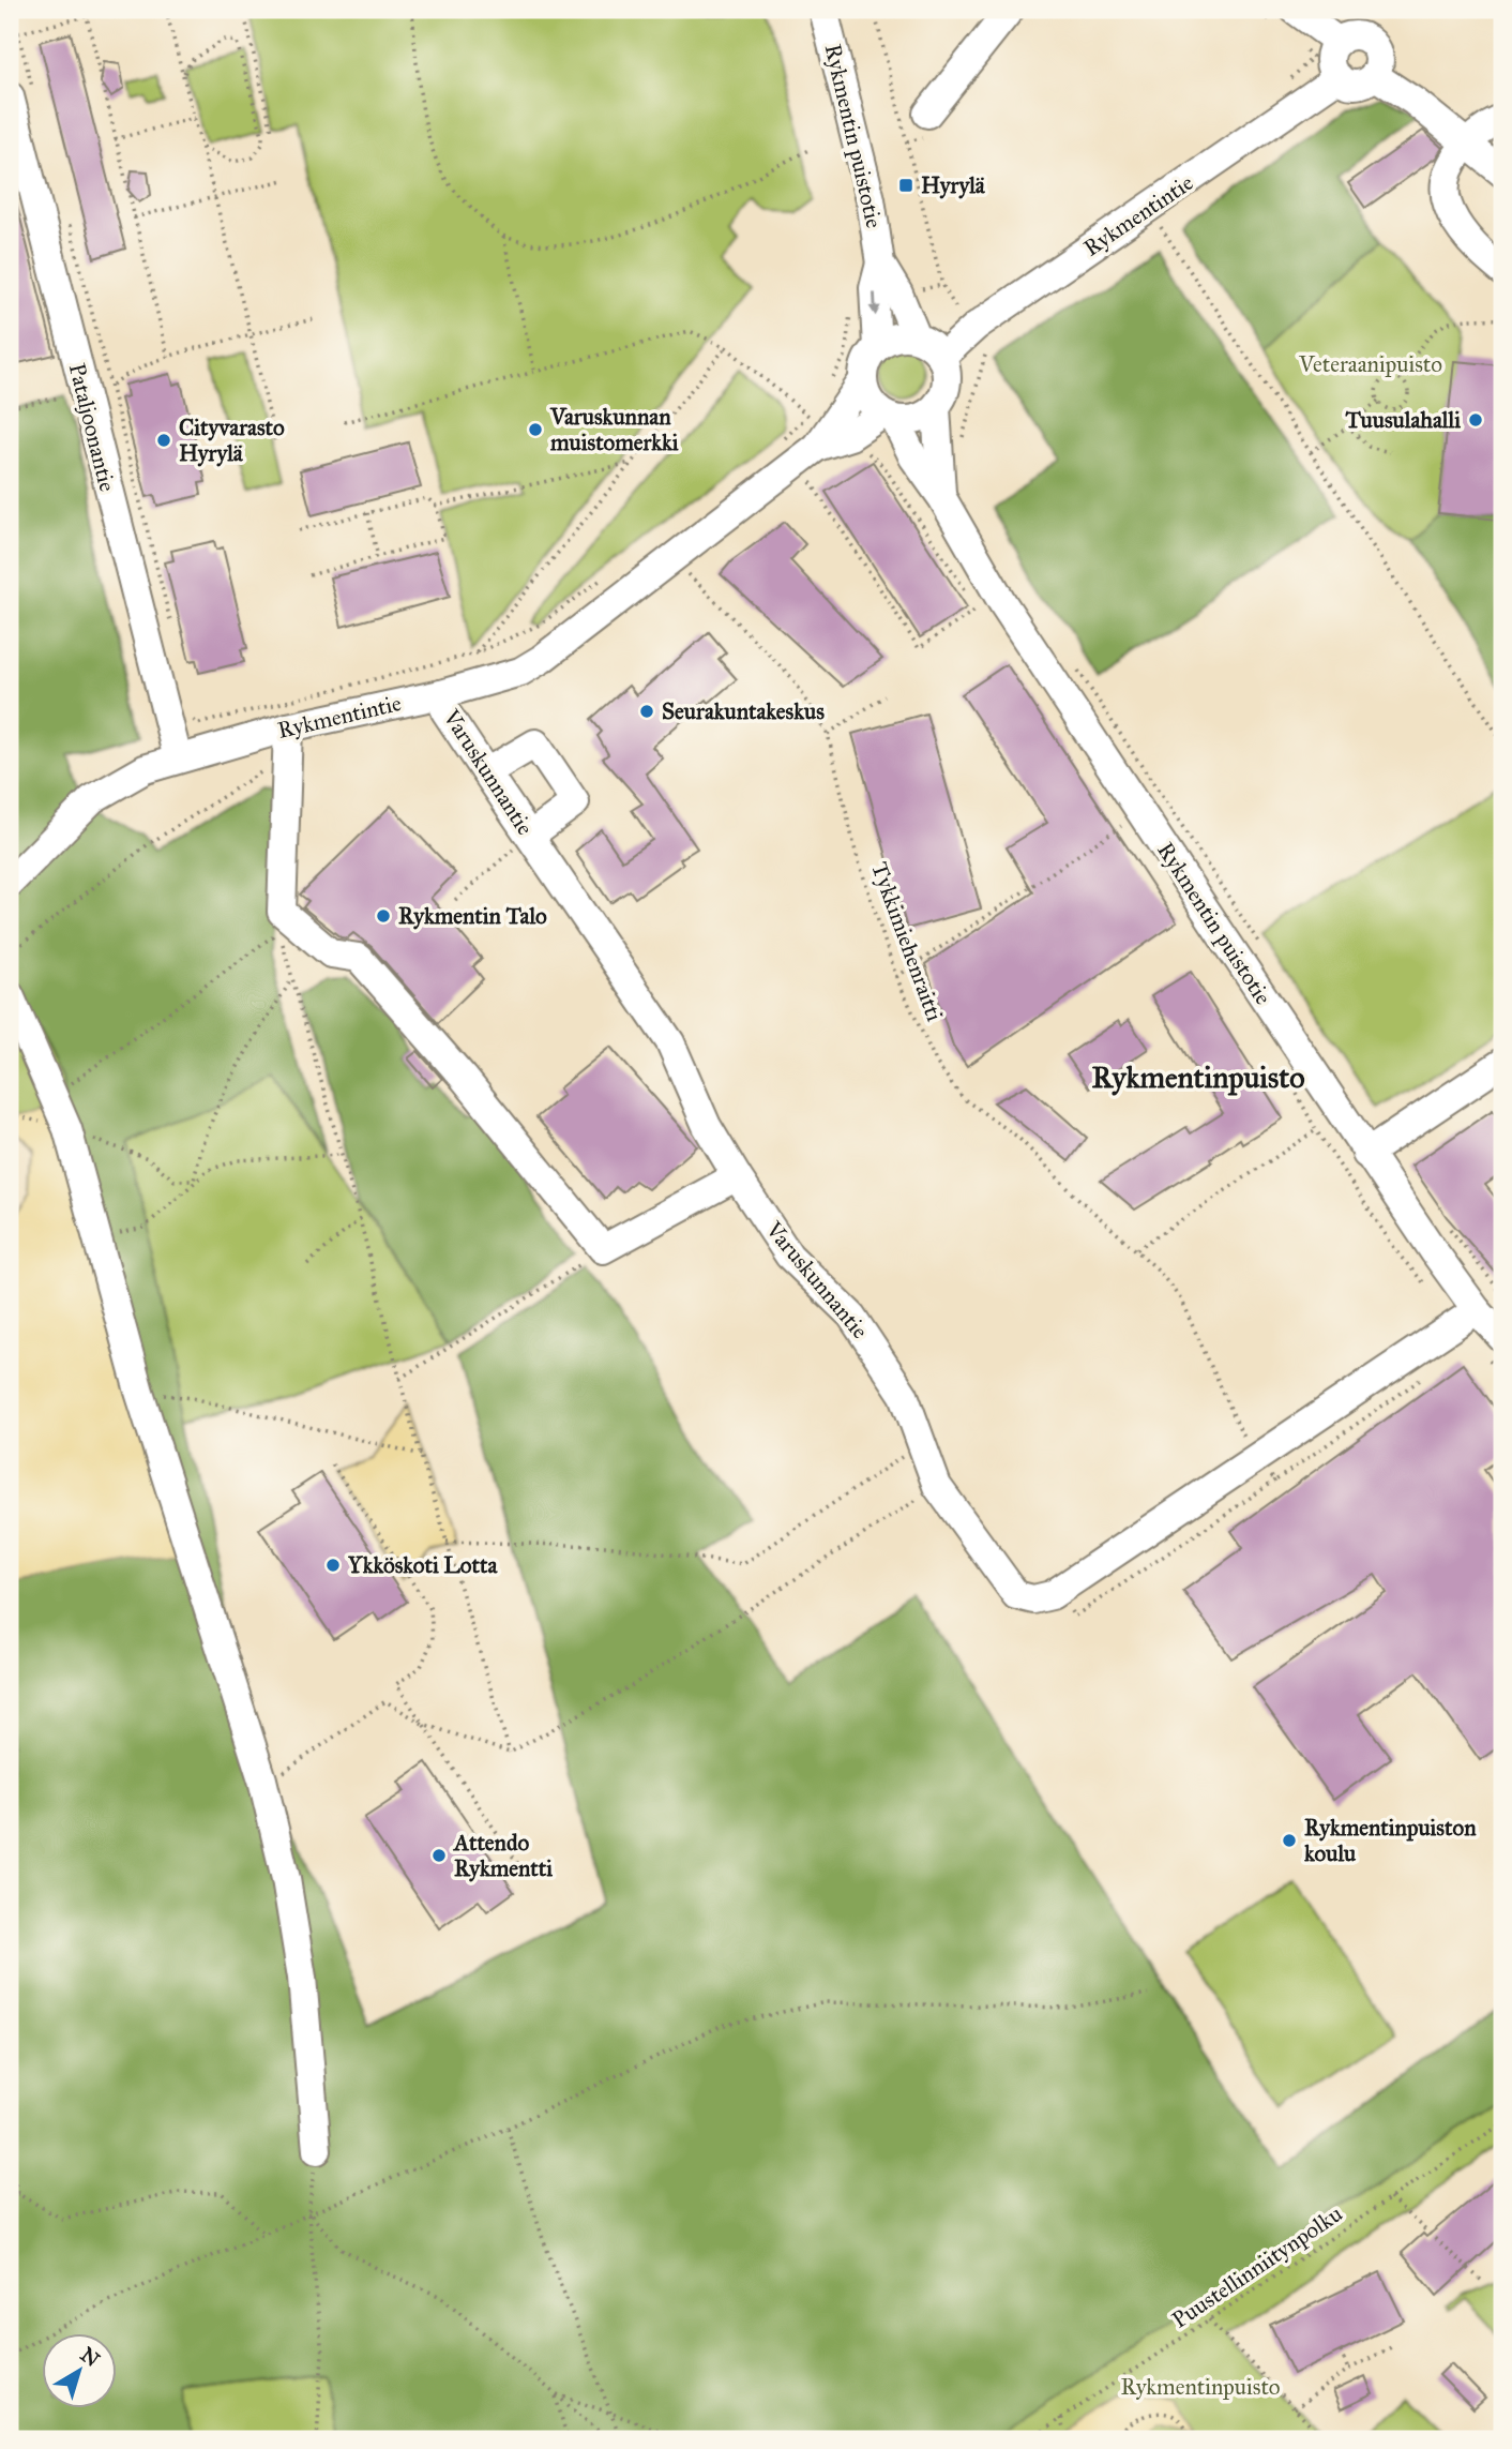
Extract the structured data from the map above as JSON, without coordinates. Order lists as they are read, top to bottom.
{
  "streets": {
    "street": [
      "Rykmentin puistotie",
      "Rykmentintie",
      "Pataljoonantie",
      "Varuskunnantie"
    ],
    "path": ["Tykkimiehenraitti", "Puustellinniitynpolku"]
  },
  "crossings": [
    ["Rykmentin puistotie", "Rykmentintie"],
    ["Rykmentin puistotie", "Varuskunnantie"],
    ["Rykmentintie", "Pataljoonantie"],
    ["Rykmentintie", "Varuskunnantie"]
  ],
  "districts": ["Rykmentinpuisto"],
  "parks": ["Veteraanipuisto", "Rykmentinpuisto"],
  "places": {
    "transit": ["Hyrylä"],
    "other": [
      "Tuusulahalli",
      "Varuskunnan muistomerkki",
      "Cityvarasto Hyrylä",
      "Seurakuntakeskus",
      "Rykmentin Talo",
      "Ykköskoti Lotta",
      "Rykmentinpuiston koulu",
      "Attendo Rykmentti"
    ]
  },
  "north": "top right"
}
